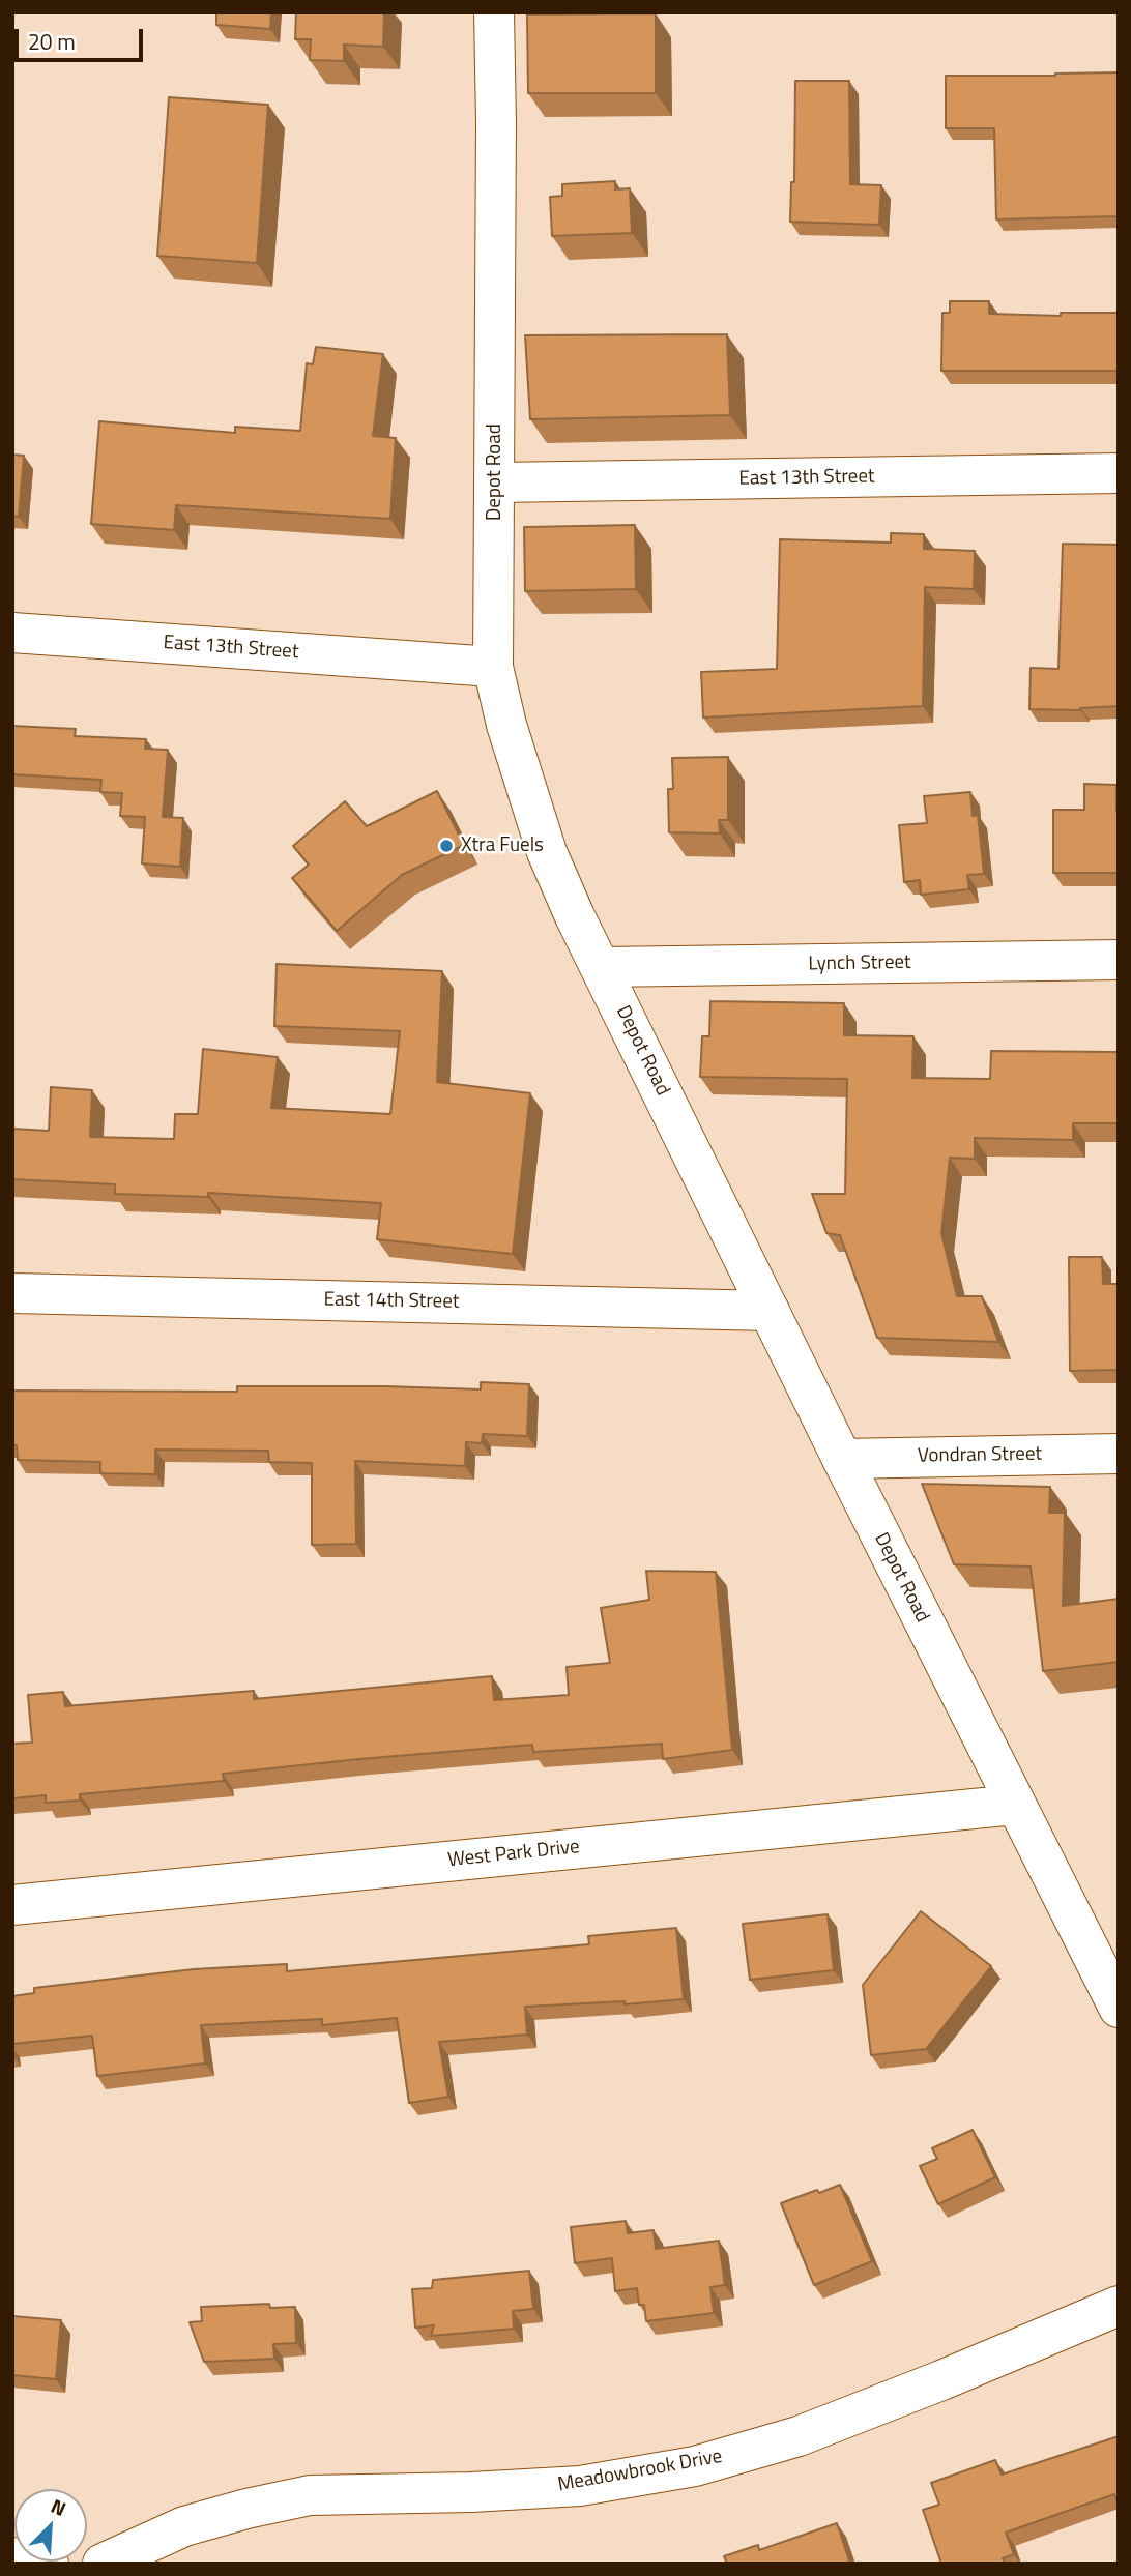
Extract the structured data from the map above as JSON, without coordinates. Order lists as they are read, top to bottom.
{
  "streets": {
    "street": [
      "Depot Road",
      "East 13th Street",
      "Lynch Street",
      "East 14th Street",
      "Vondran Street",
      "West Park Drive",
      "Meadowbrook Drive"
    ]
  },
  "crossings": [
    ["Depot Road", "East 13th Street"],
    ["Depot Road", "Lynch Street"],
    ["Depot Road", "East 14th Street"],
    ["Depot Road", "Vondran Street"],
    ["Depot Road", "West Park Drive"]
  ],
  "places": ["Xtra Fuels"],
  "scale_bar": "20 m",
  "north": "top right"
}
